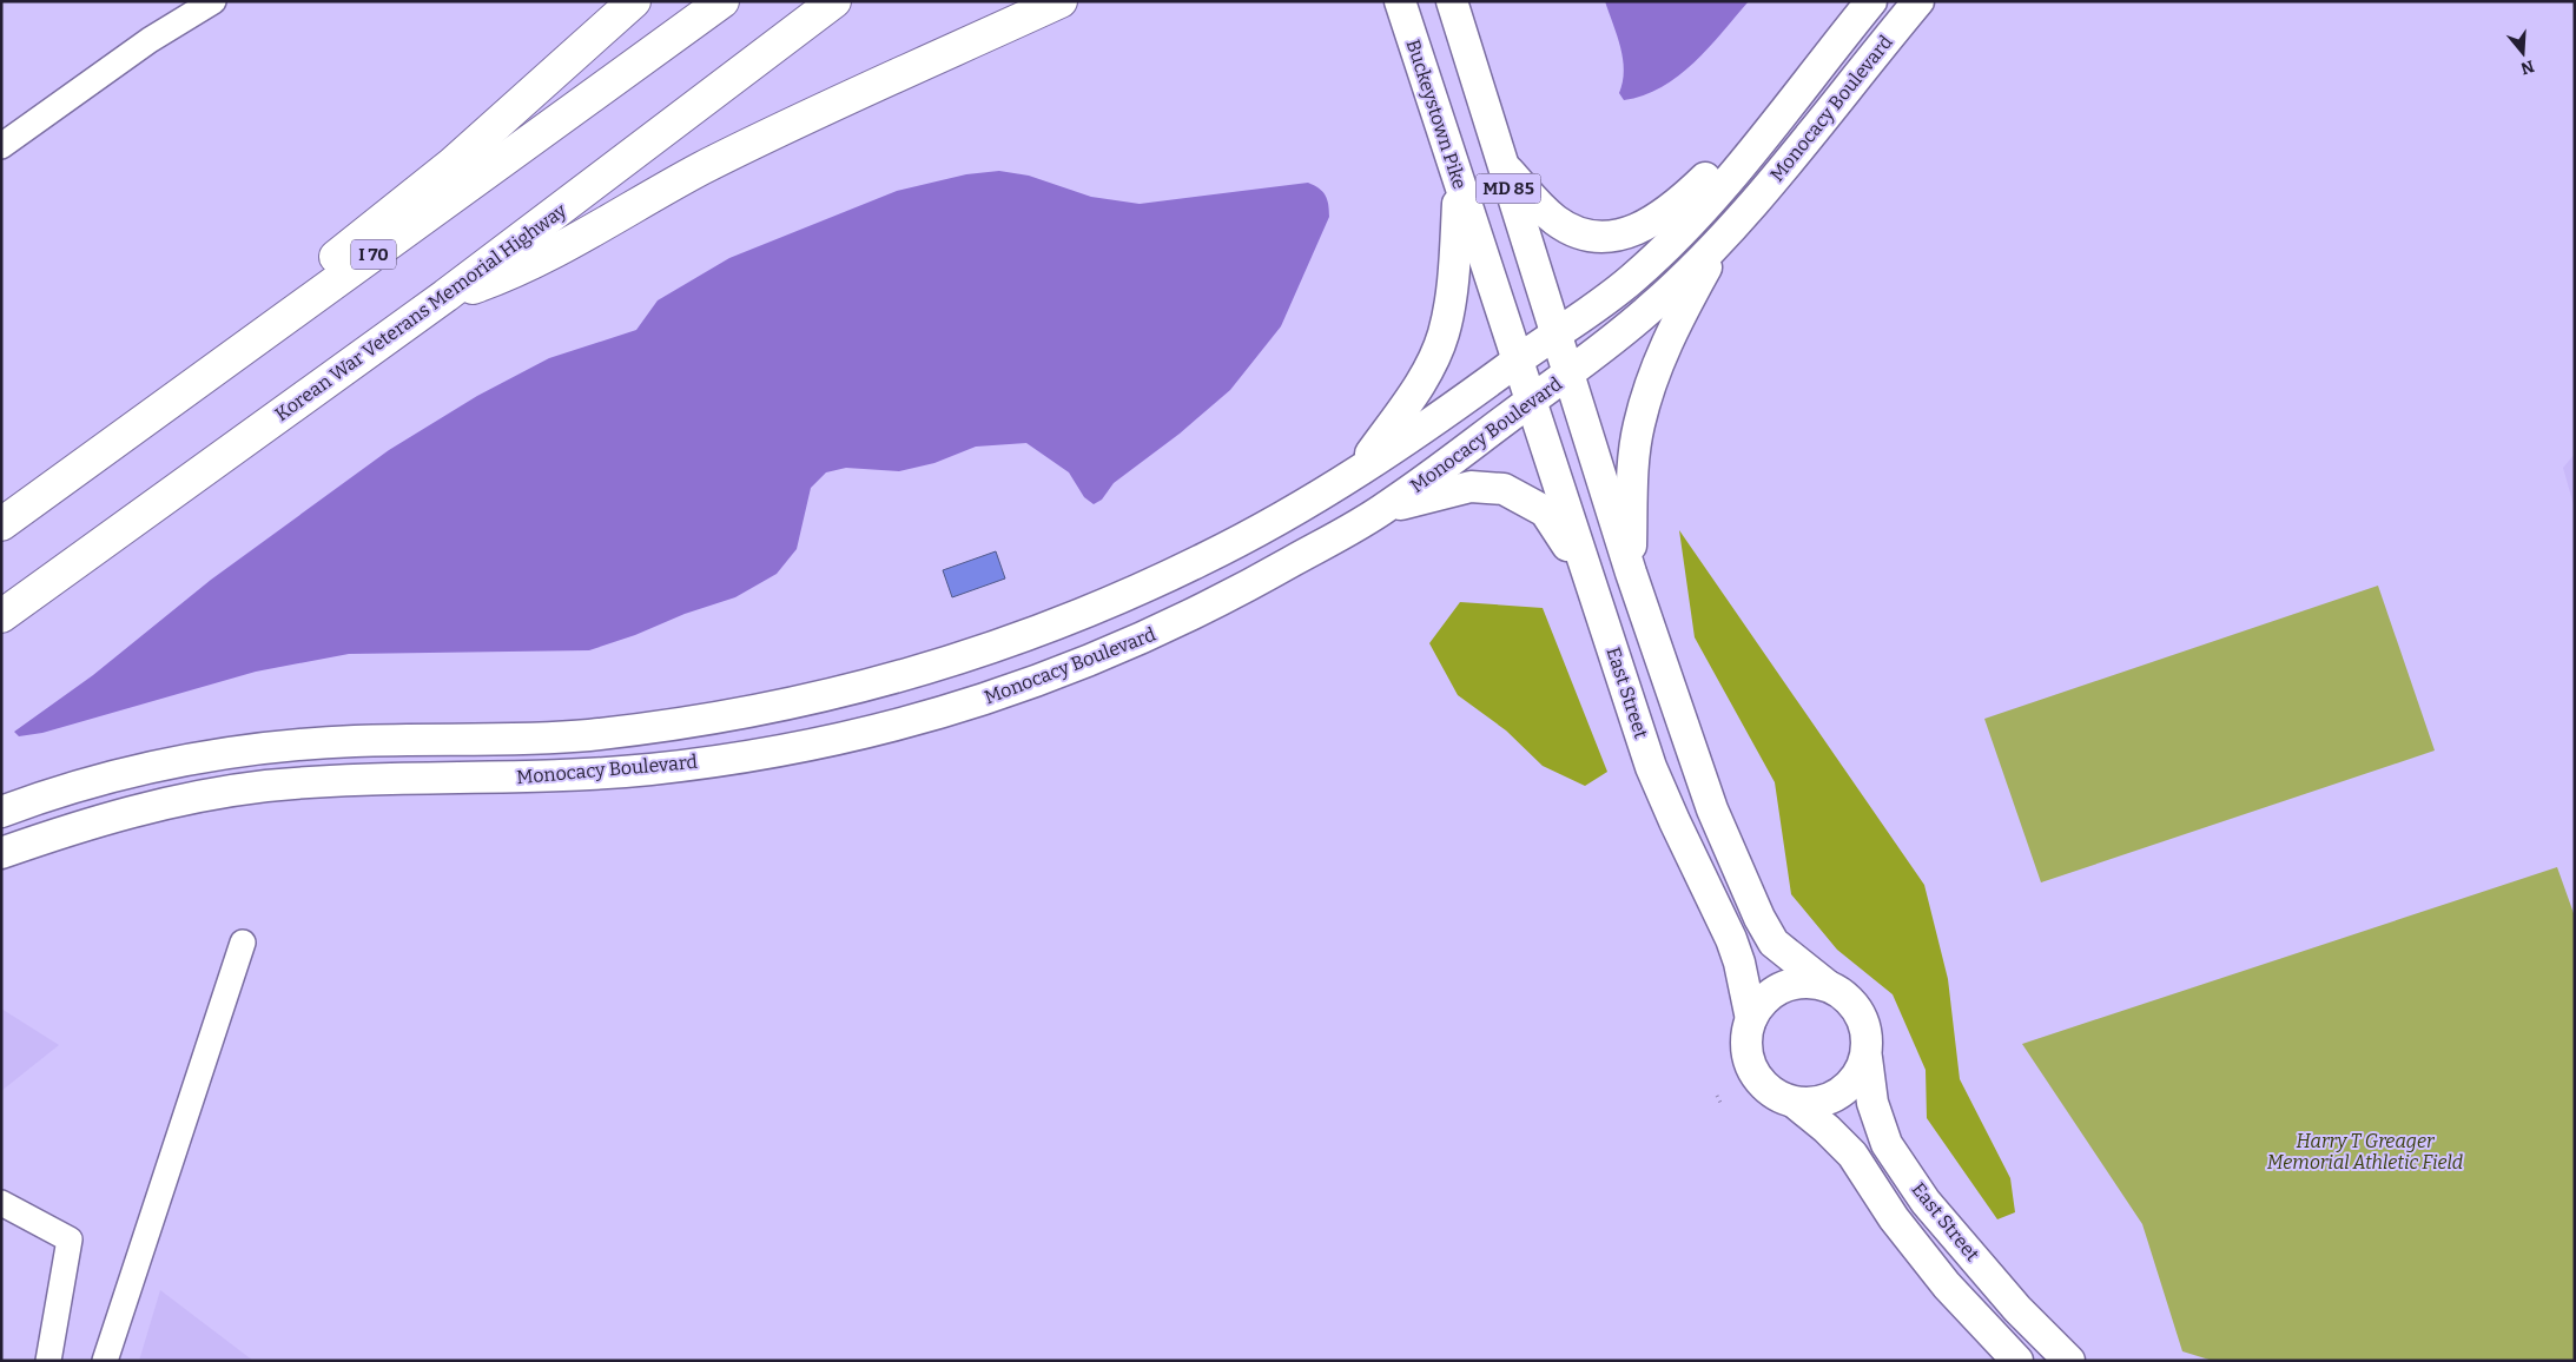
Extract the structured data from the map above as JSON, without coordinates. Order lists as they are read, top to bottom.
{
  "streets": {
    "highway": ["I 70", "Korean War Veterans Memorial Highway"],
    "main road": [
      "Monocacy Boulevard",
      "Buckeystown Pike",
      "MD 85",
      "East Street"
    ]
  },
  "crossings": [
    ["Monocacy Boulevard", "Buckeystown Pike"],
    ["Monocacy Boulevard", "MD 85"],
    ["Monocacy Boulevard", "East Street"],
    ["Buckeystown Pike", "East Street"]
  ],
  "parks": ["Harry T Greager Memorial Athletic Field"],
  "north": "bottom"
}
